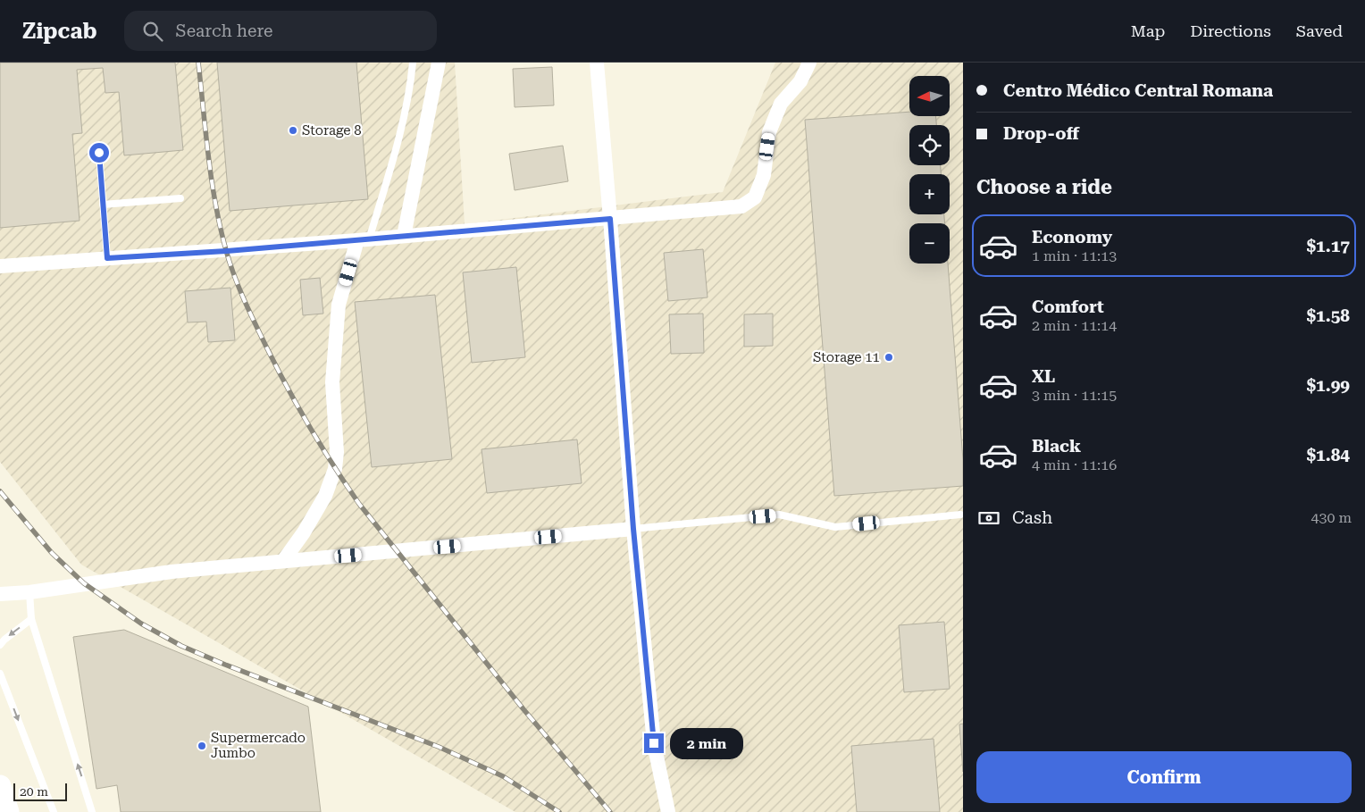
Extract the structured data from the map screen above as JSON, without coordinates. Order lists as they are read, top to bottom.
{
  "places": ["Storage 8", "Storage 11", "Supermercado Jumbo"],
  "scale_bar": "20 m",
  "north": "left",
  "page": {
    "header": "Zipcab",
    "search": "Search here",
    "nav": ["Map", "Directions", "Saved"],
    "banner": ["Centro Médico Central Romana", "Drop-off"],
    "map_buttons": ["+", "−"],
    "heading": "Choose a ride",
    "list": [
      {
        "name": "Economy",
        "note": "1 min · 11:13",
        "value": "$1.17"
      },
      {
        "name": "Comfort",
        "note": "2 min · 11:14",
        "value": "$1.58"
      },
      {
        "name": "XL",
        "note": "3 min · 11:15",
        "value": "$1.99"
      },
      {
        "name": "Black",
        "note": "4 min · 11:16",
        "value": "$1.84"
      }
    ],
    "pay": ["Cash", "430 m"],
    "bubble": "2 min",
    "buttons": "Confirm",
    "scale": "20 m"
  }
}
